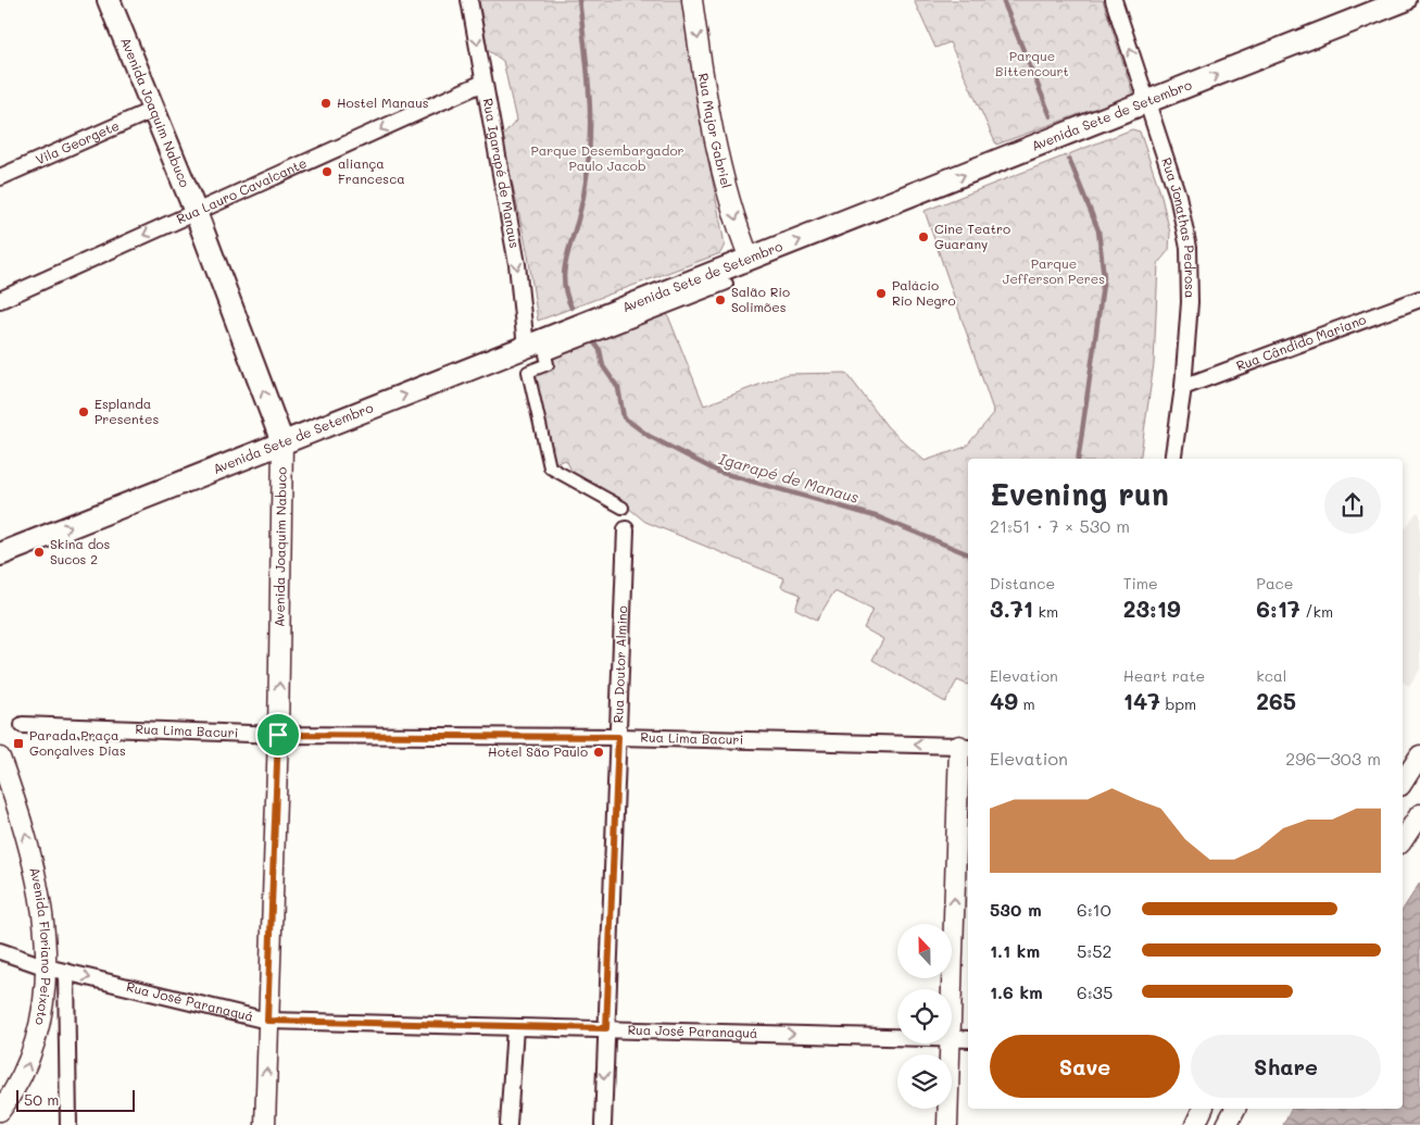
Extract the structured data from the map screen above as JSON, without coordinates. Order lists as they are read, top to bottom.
{
  "streets": {
    "main road": ["Avenida Joaquim Nabuco", "Avenida Sete de Setembro"],
    "street": [
      "Rua Major Gabriel",
      "Vila Georgete",
      "Rua Igarapé de Manaus",
      "Rua Lauro Cavalcante",
      "Rua Jonathas Pedrosa",
      "Rua Cândido Mariano",
      "Rua Doutor Almino",
      "Rua Lima Bacuri",
      "Avenida Floriano Peixoto",
      "Rua José Paranaguá"
    ]
  },
  "crossings": [
    ["Avenida Joaquim Nabuco", "Avenida Sete de Setembro"],
    ["Avenida Joaquim Nabuco", "Vila Georgete"],
    ["Avenida Joaquim Nabuco", "Rua Lauro Cavalcante"],
    ["Avenida Joaquim Nabuco", "Rua Lima Bacuri"],
    ["Avenida Joaquim Nabuco", "Rua José Paranaguá"],
    ["Avenida Sete de Setembro", "Rua Major Gabriel"],
    ["Avenida Sete de Setembro", "Rua Igarapé de Manaus"],
    ["Avenida Sete de Setembro", "Rua Jonathas Pedrosa"],
    ["Rua Igarapé de Manaus", "Rua Lauro Cavalcante"],
    ["Rua Jonathas Pedrosa", "Rua Cândido Mariano"],
    ["Rua Doutor Almino", "Rua Lima Bacuri"],
    ["Rua Doutor Almino", "Rua José Paranaguá"],
    ["Avenida Floriano Peixoto", "Rua José Paranaguá"]
  ],
  "one_way": [
    "Avenida Joaquim Nabuco",
    "Avenida Sete de Setembro",
    "Rua Major Gabriel",
    "Rua Igarapé de Manaus",
    "Rua Lauro Cavalcante",
    "Rua Lima Bacuri",
    "Rua José Paranaguá"
  ],
  "water": ["Igarapé de Manaus"],
  "parks": ["Parque Bittencourt", "Parque Desembargador Paulo Jacob", "Parque Jefferson Peres"],
  "places": {
    "other": [
      "Hostel Manaus",
      "aliança Francesca",
      "Cine Teatro Guarany",
      "Palácio Rio Negro",
      "Salão Rio Solimões",
      "Esplanda Presentes",
      "Skina dos Sucos 2",
      "Hotel São Paulo"
    ],
    "transit": ["Parada Praça Gonçalves Dias"]
  },
  "scale_bar": "50 m",
  "north": "top",
  "page": {
    "heading": ["Evening run", "21:51 · 7 × 530 m"],
    "stats": [
      ["Distance", "3.71 km"],
      ["Time", "23:19"],
      ["Pace", "6:17 /km"],
      ["Elevation", "49 m"],
      ["Heart rate", "147 bpm"],
      ["kcal", "265"]
    ],
    "chart": ["Elevation", "296–303 m"],
    "list": [
      {
        "name": "530 m",
        "note": "6:10"
      },
      {
        "name": "1.1 km",
        "note": "5:52"
      },
      {
        "name": "1.6 km",
        "note": "6:35"
      }
    ],
    "buttons": ["Save", "Share"],
    "scale": "50 m"
  }
}
